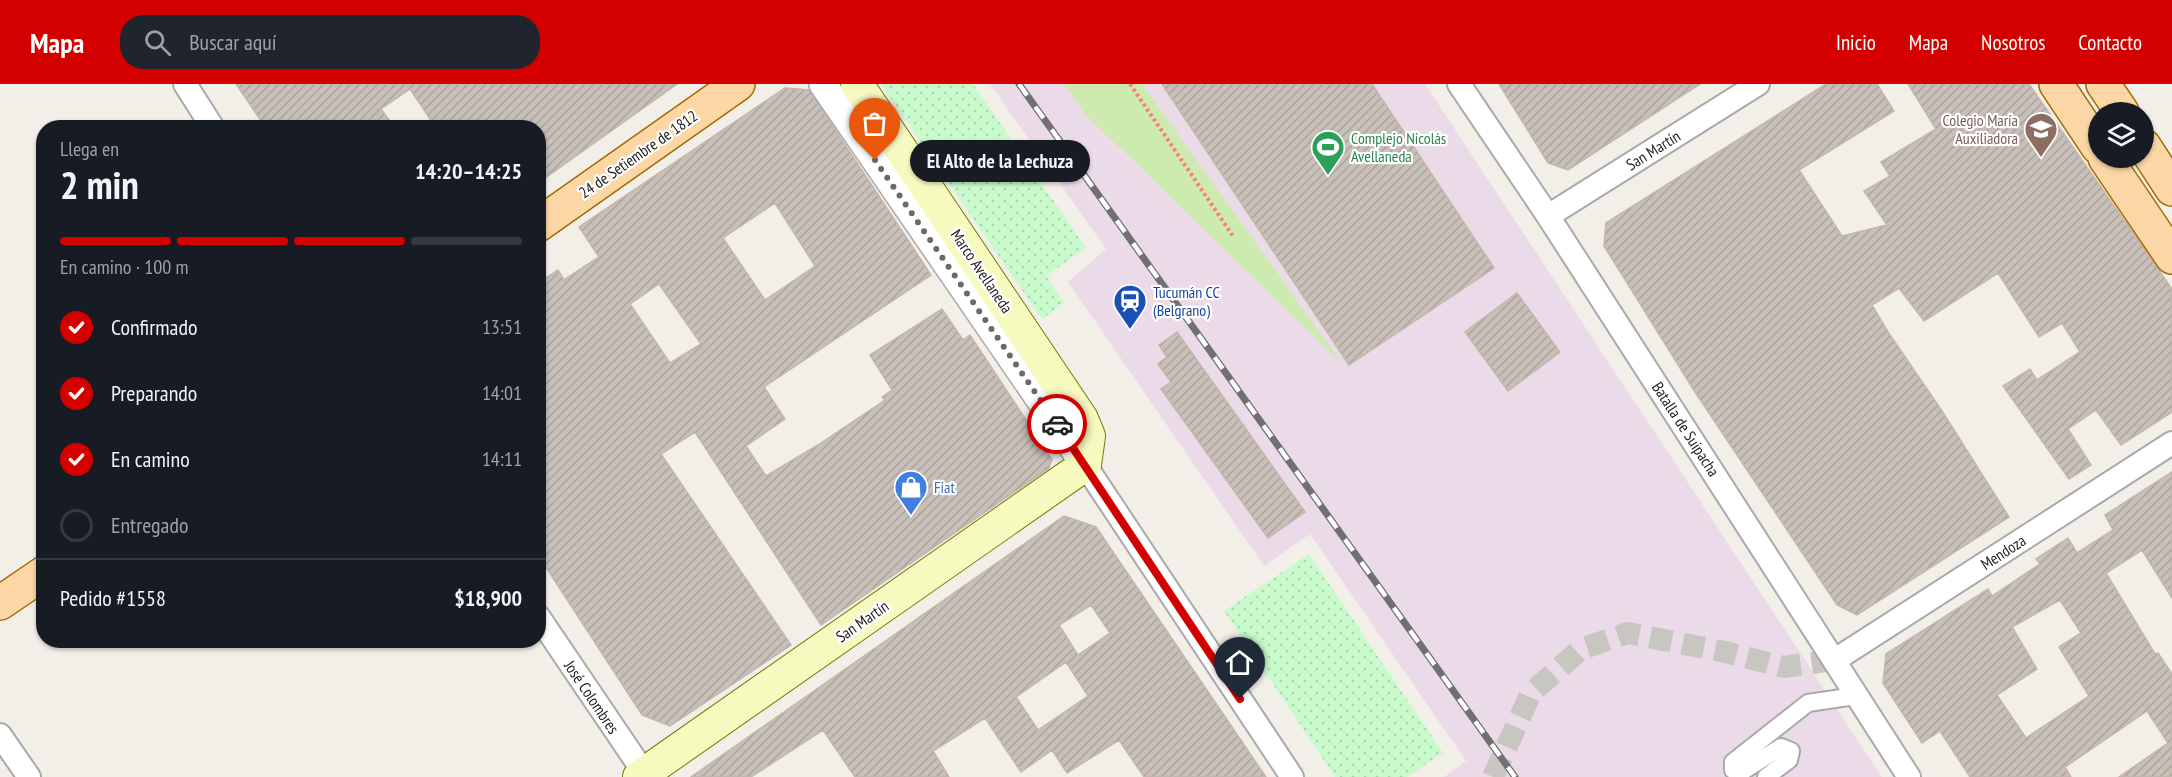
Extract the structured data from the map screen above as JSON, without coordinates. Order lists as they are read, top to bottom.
{
  "streets": {
    "main road": ["San Martín", "24 de Setiembre de 1812", "Marco Avellaneda"],
    "street": ["Batalla de Suipacha", "Mendoza", "José Colombres"]
  },
  "crossings": [
    ["San Martín", "Marco Avellaneda"],
    ["San Martín", "Batalla de Suipacha"],
    ["San Martín", "José Colombres"],
    ["Batalla de Suipacha", "Mendoza"]
  ],
  "places": {
    "school or university": ["Colegio María Auxiliadora"],
    "other": ["El Alto de la Lechuza"],
    "sports": ["Complejo Nicolás Avellaneda"],
    "station": ["Tucumán CC (Belgrano)"],
    "shop": ["Fiat"]
  },
  "page": {
    "header": "Mapa",
    "search": "Buscar aquí",
    "nav": [
      "Inicio",
      "Mapa",
      "Nosotros",
      "Contacto"
    ],
    "heading": ["2 min", "Llega en", "14:20–14:25"],
    "panel": ["Pedido #1558", "$18,900"],
    "bubble": "El Alto de la Lechuza",
    "bar": "En camino · 100 m",
    "list": [
      ["Confirmado", "13:51"],
      ["Preparando", "14:01"],
      ["En camino", "14:11"],
      "Entregado"
    ]
  }
}
